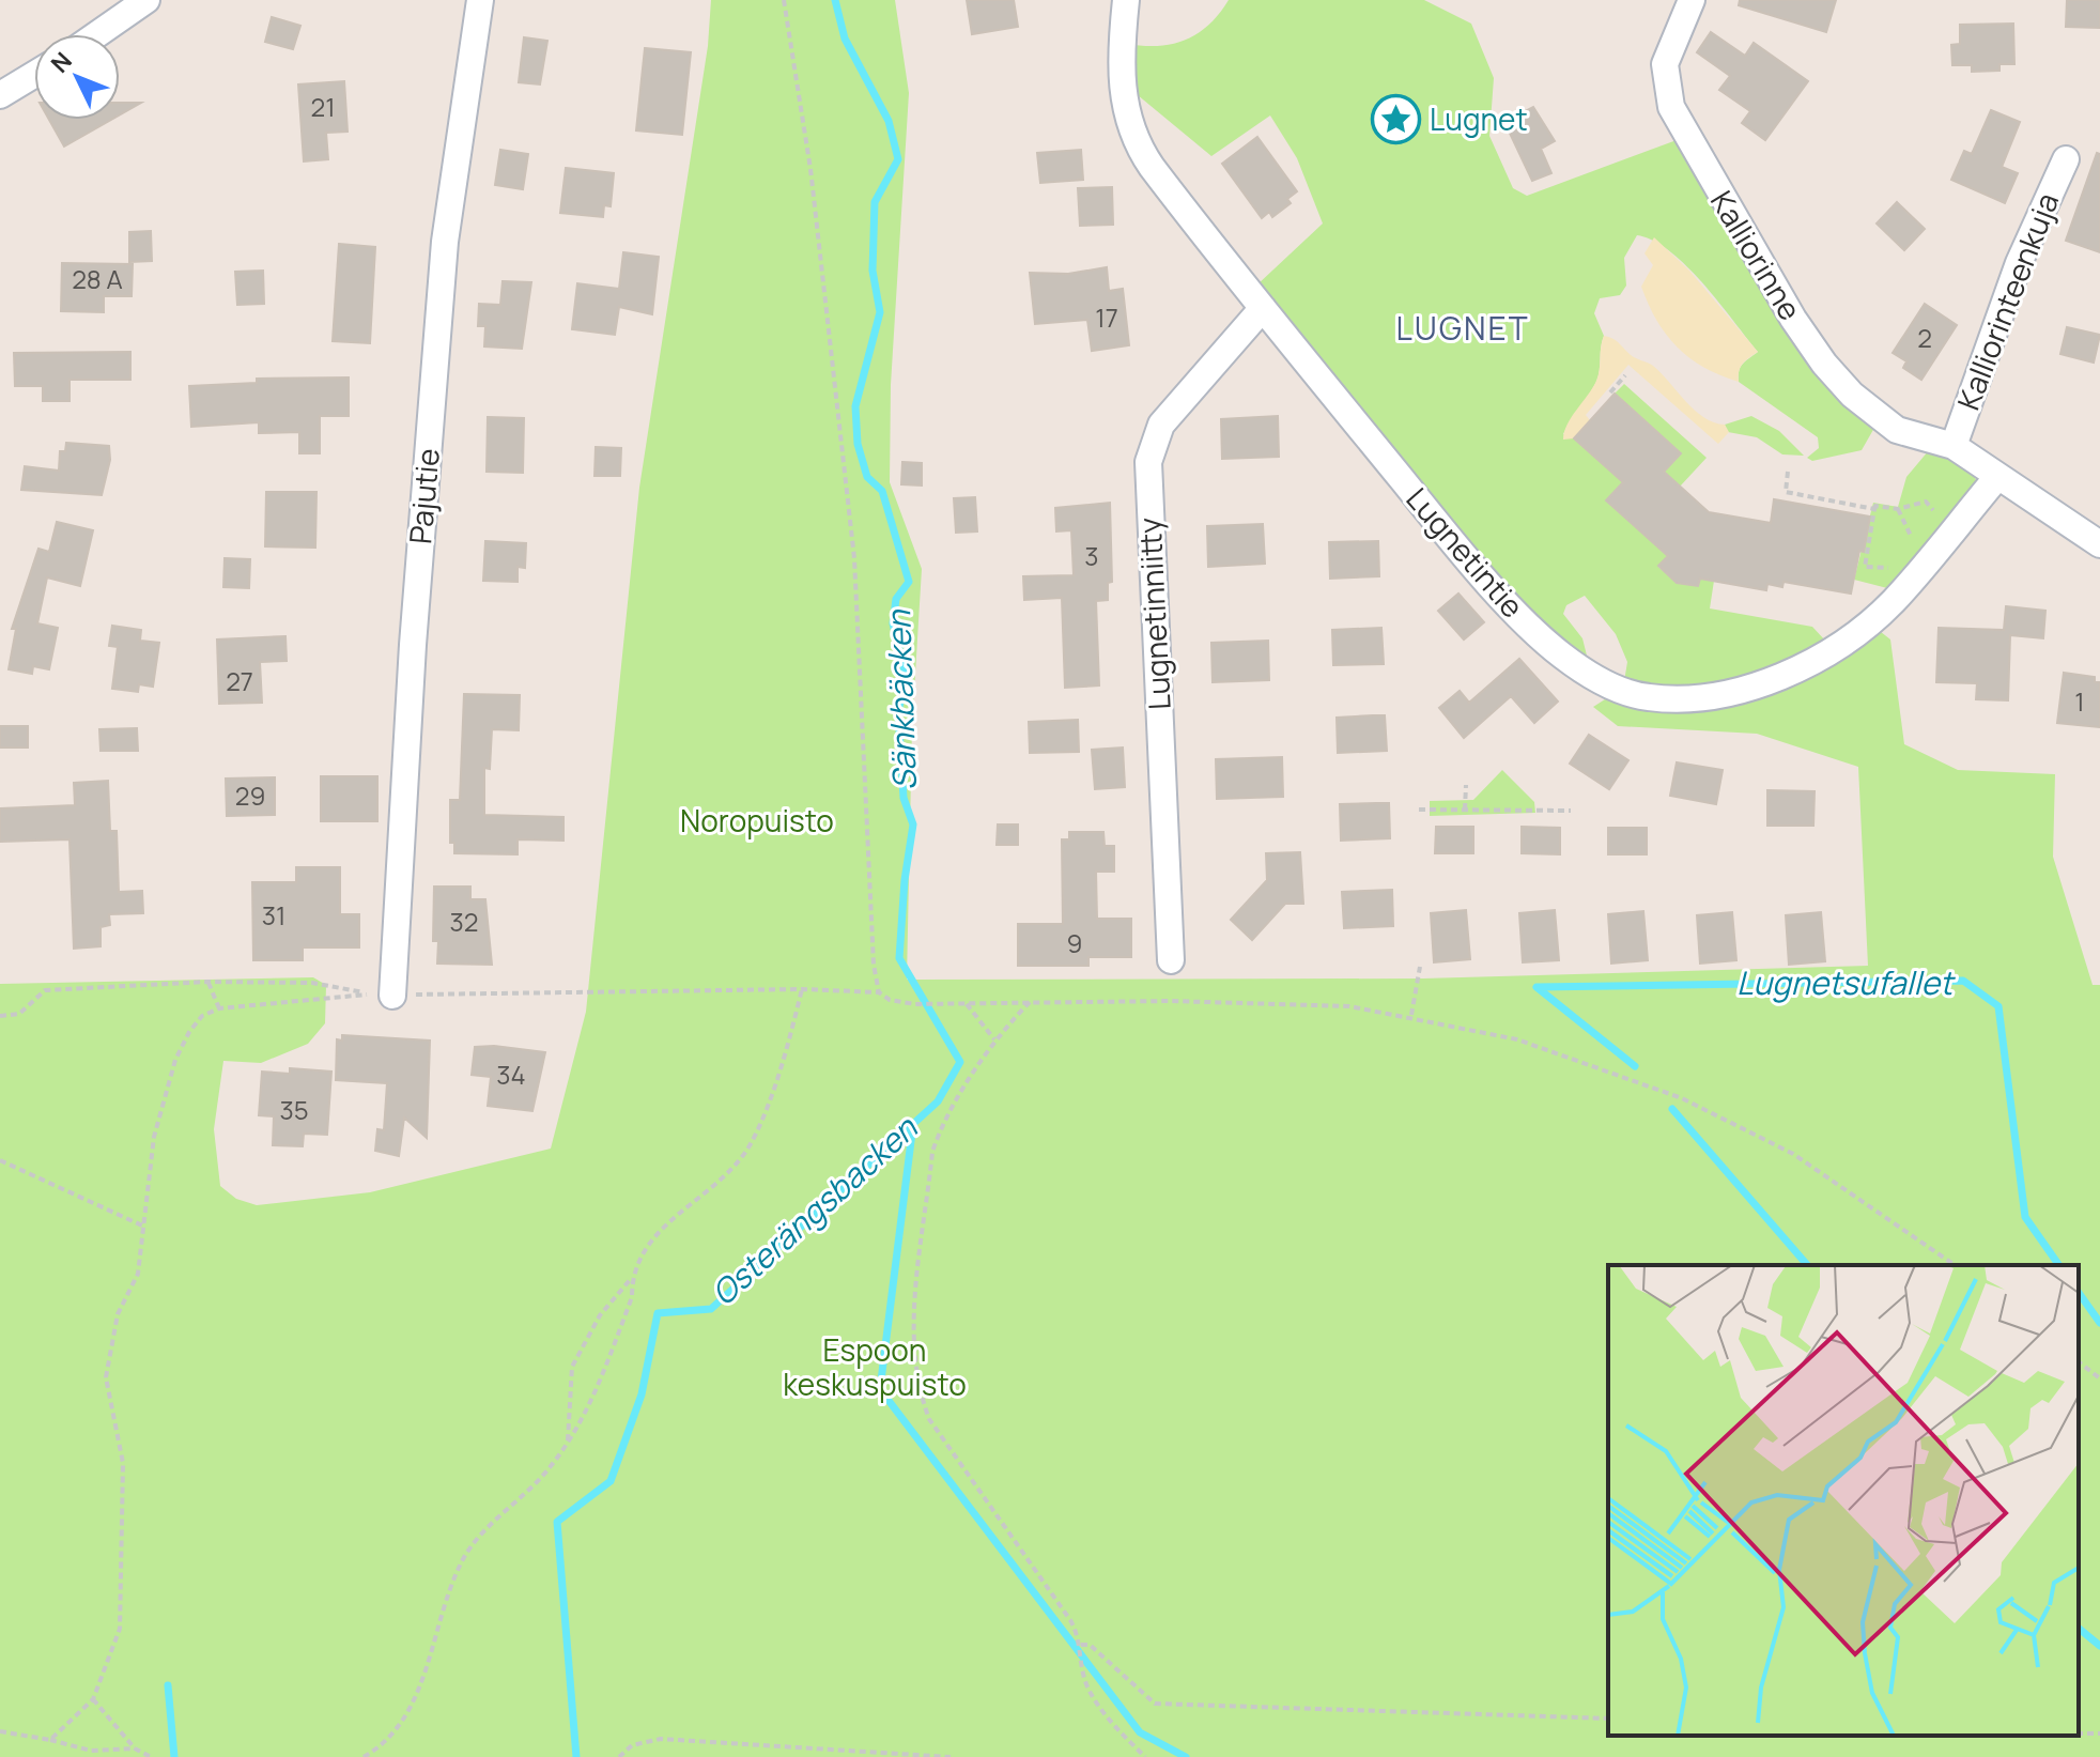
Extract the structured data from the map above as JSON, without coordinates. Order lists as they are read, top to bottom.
{
  "streets": {
    "street": [
      "Kalliorinne",
      "Kalliorinteenkuja",
      "Pajutie",
      "Lugnetintie",
      "Lugnetinniitty"
    ]
  },
  "crossings": [
    ["Kalliorinne", "Kalliorinteenkuja"],
    ["Kalliorinne", "Lugnetintie"],
    ["Lugnetintie", "Lugnetinniitty"]
  ],
  "districts": ["LUGNET"],
  "water": ["Sänkbäcken", "Lugnetsufallet", "Osterängsbacken"],
  "parks": ["Noropuisto", "Espoon keskuspuisto"],
  "places": {
    "place": ["Lugnet"]
  },
  "house_numbers": [
    "21",
    "28 A",
    "17",
    "2",
    "3",
    "27",
    "1",
    "29",
    "31",
    "32",
    "9",
    "34",
    "35"
  ],
  "north": "top left"
}
